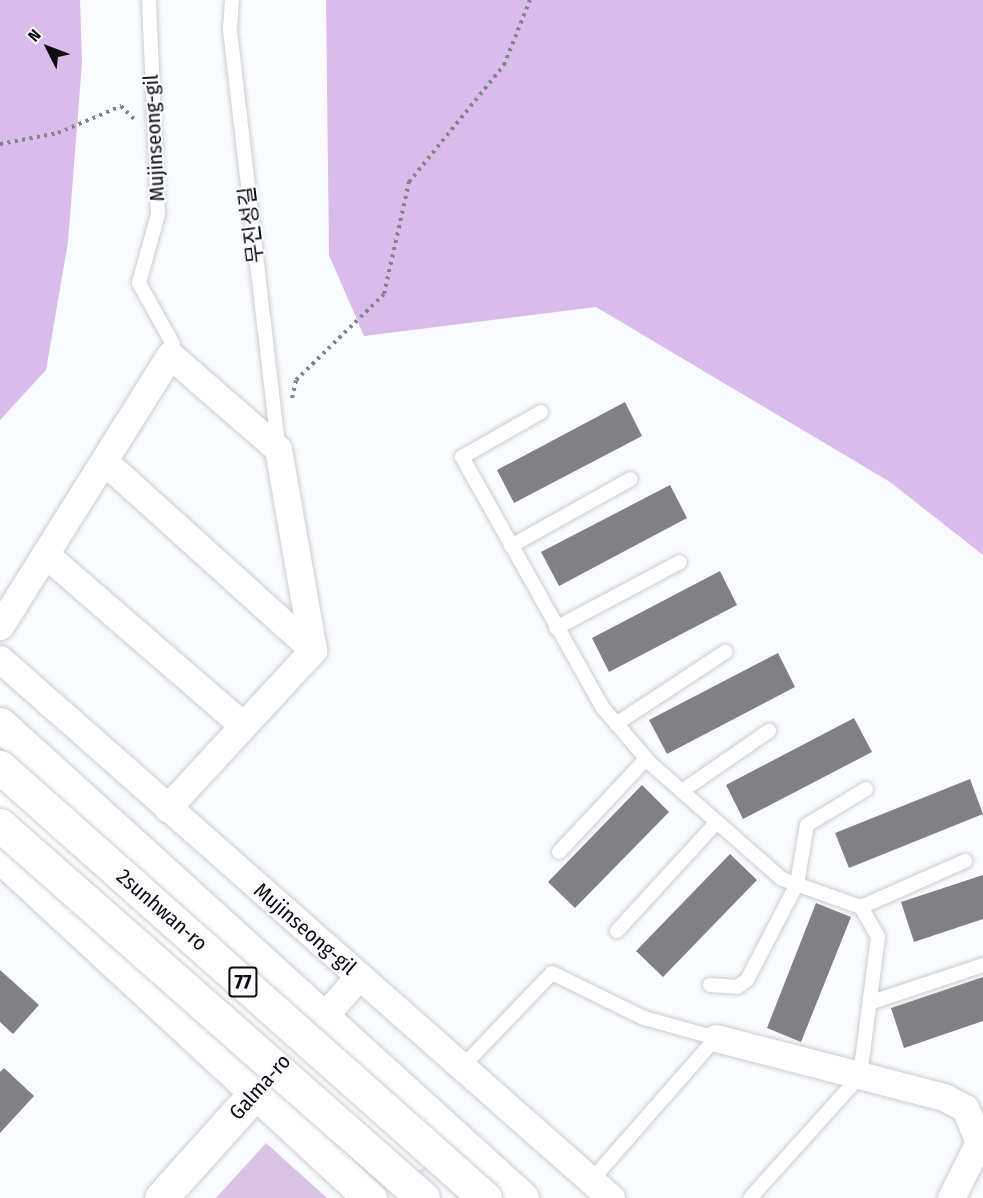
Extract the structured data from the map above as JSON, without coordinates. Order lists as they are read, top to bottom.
{
  "streets": {
    "main road": ["2sunhwan-ro", "77", "Galma-ro"],
    "street": ["Mujinseong-gil"],
    "lane": ["무진성길"]
  },
  "crossings": [
    ["Mujinseong-gil", "Galma-ro"]
  ],
  "north": "top left"
}
